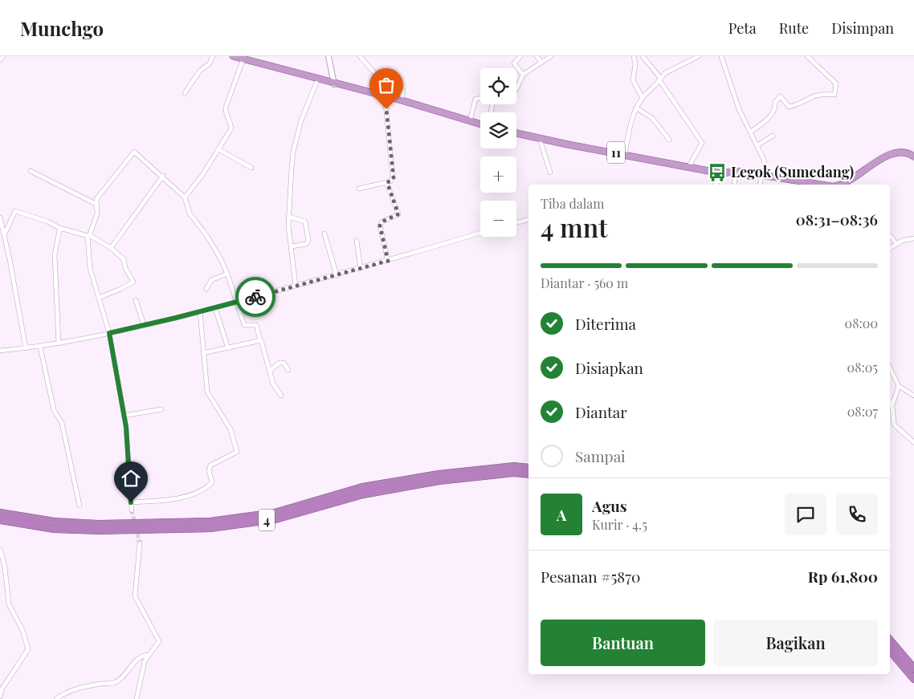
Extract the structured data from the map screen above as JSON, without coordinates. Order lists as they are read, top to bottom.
{
  "streets": {
    "highway": ["11", "4"]
  },
  "places": {
    "bus stop": ["Legok (Sumedang)"]
  },
  "page": {
    "header": "Munchgo",
    "nav": ["Peta", "Rute", "Disimpan"],
    "map_buttons": ["+", "−"],
    "heading": ["4 mnt", "Tiba dalam", "08:31–08:36"],
    "panel": [
      "Agus",
      "Kurir · 4.5",
      "Pesanan #5870",
      "Rp 61,800"
    ],
    "bar": "Diantar · 560 m",
    "list": [
      ["Diterima", "08:00"],
      ["Disiapkan", "08:05"],
      ["Diantar", "08:07"],
      "Sampai"
    ],
    "round": "A",
    "buttons": ["Bantuan", "Bagikan"]
  }
}
